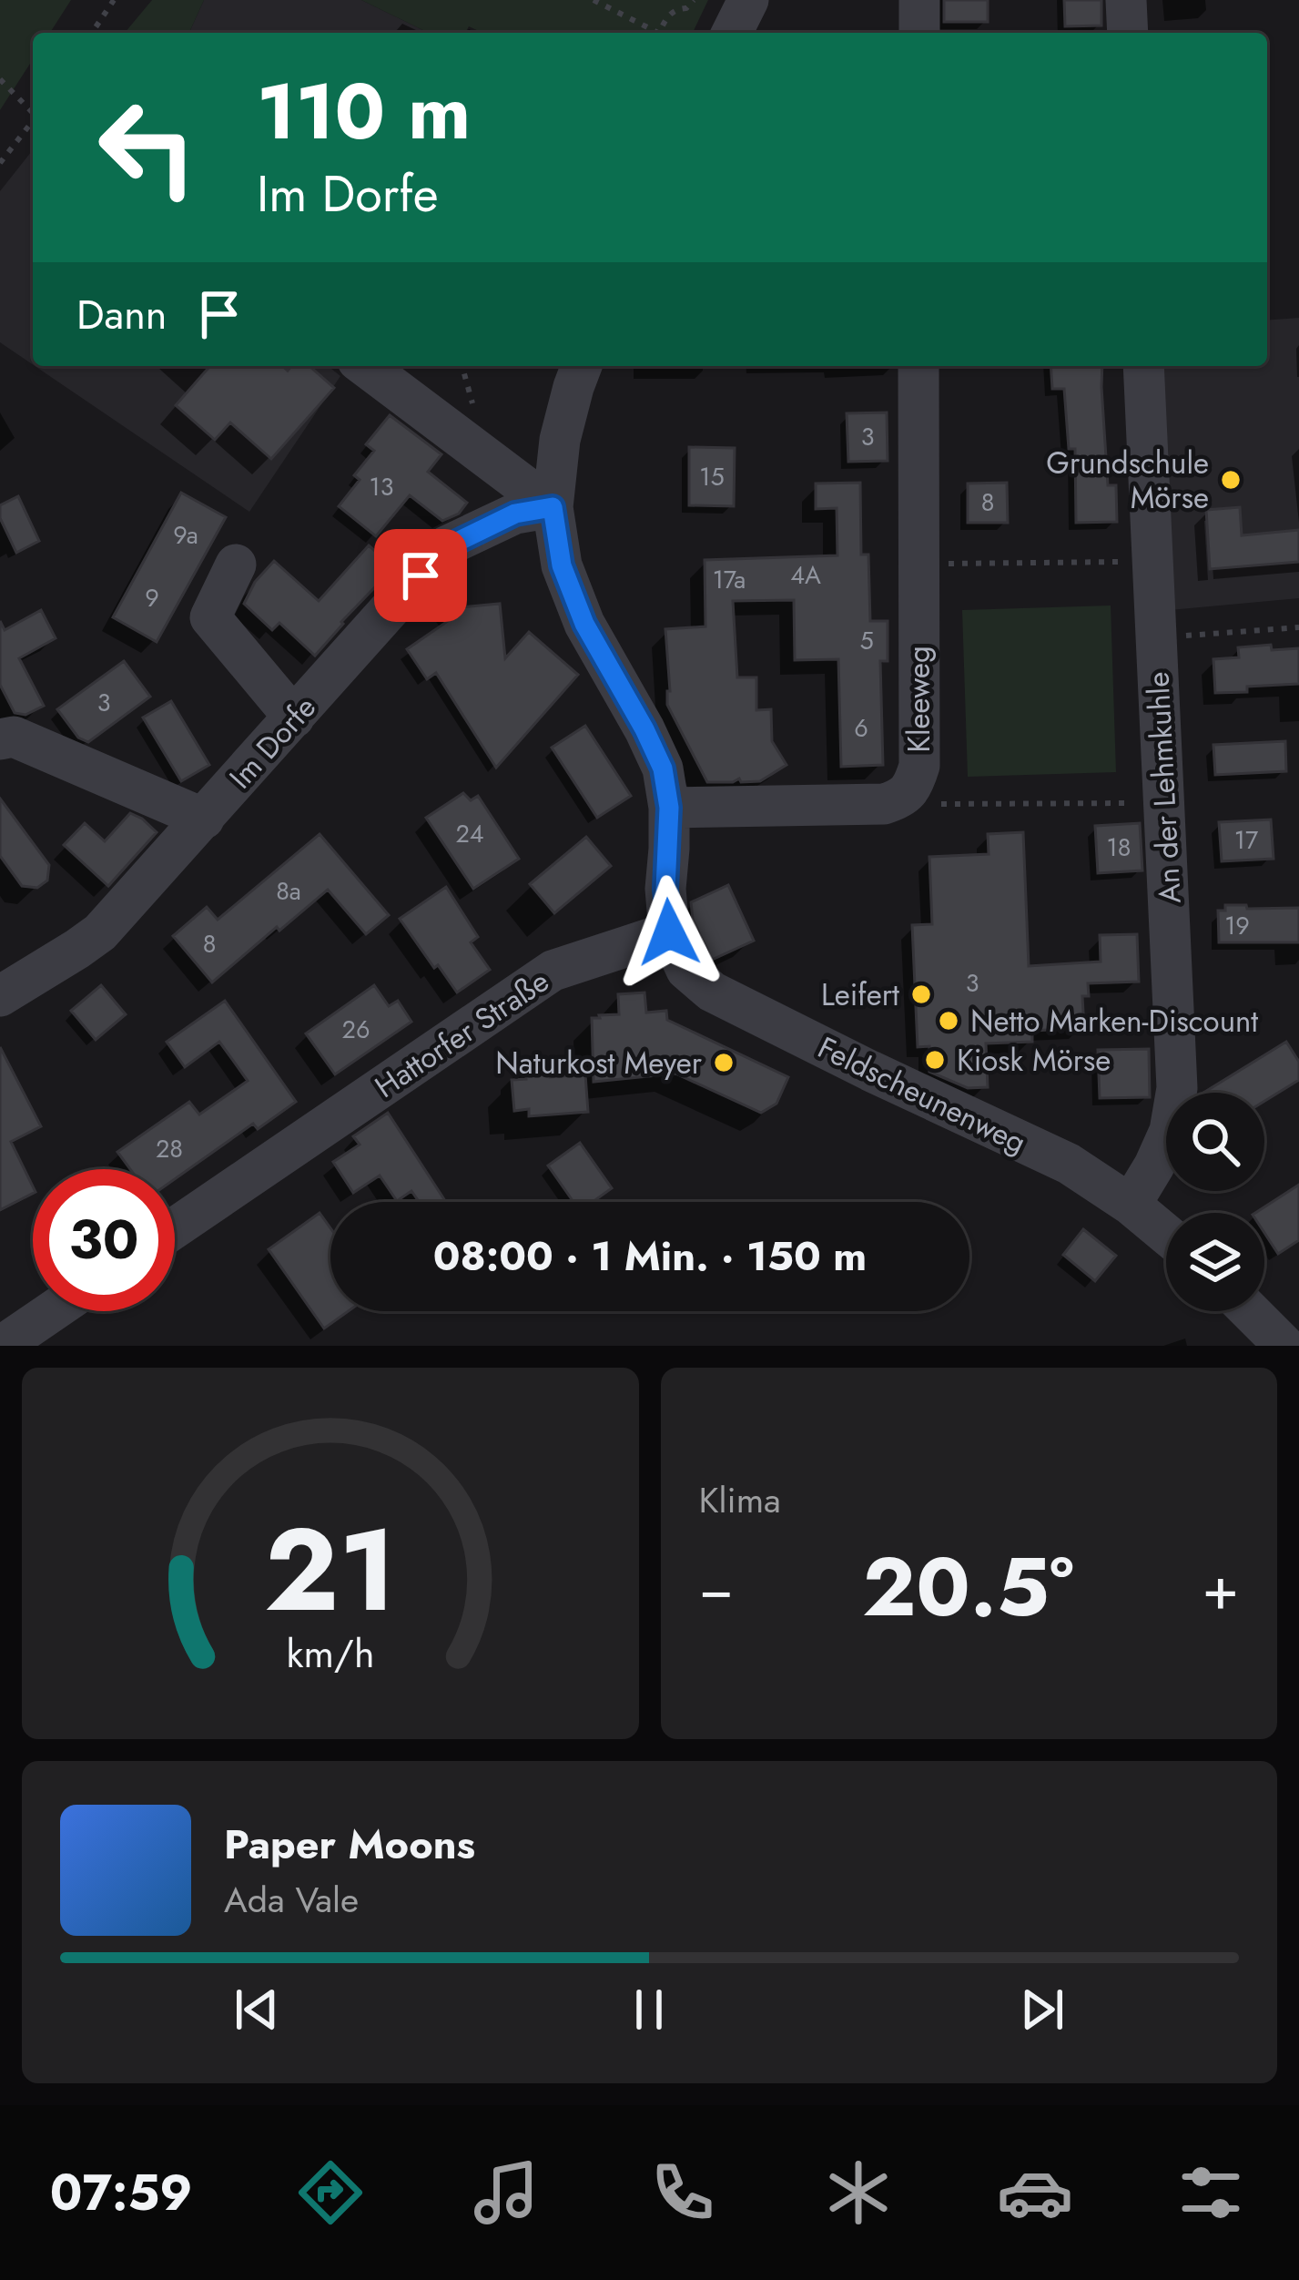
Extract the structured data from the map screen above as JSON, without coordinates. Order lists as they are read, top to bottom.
{
  "streets": {
    "street": [
      "Kleeweg",
      "Im Dorfe",
      "An der Lehmkuhle",
      "Hattorfer Straße",
      "Feldscheunenweg"
    ]
  },
  "crossings": [
    ["An der Lehmkuhle", "Feldscheunenweg"],
    ["Hattorfer Straße", "Feldscheunenweg"]
  ],
  "places": [
    "Grundschule Mörse",
    "Leifert",
    "Netto Marken-Discount",
    "Kiosk Mörse",
    "Naturkost Meyer"
  ],
  "house_numbers": [
    "3",
    "15",
    "13",
    "8",
    "9a",
    "4A",
    "17a",
    "9",
    "5",
    "3",
    "6",
    "24",
    "17",
    "18",
    "8a",
    "19",
    "8",
    "3",
    "26",
    "28"
  ],
  "page": {
    "turn": ["110 m", "Im Dorfe"],
    "then": "Dann",
    "limit": "30",
    "trip": "08:00 · 1 Min. · 150 m",
    "tile": "Klima",
    "heat": ["−", "20.5°", "+"],
    "song": ["Paper Moons", "Ada Vale"],
    "tabs": "07:59",
    "gauge": ["21", "km/h"]
  }
}
